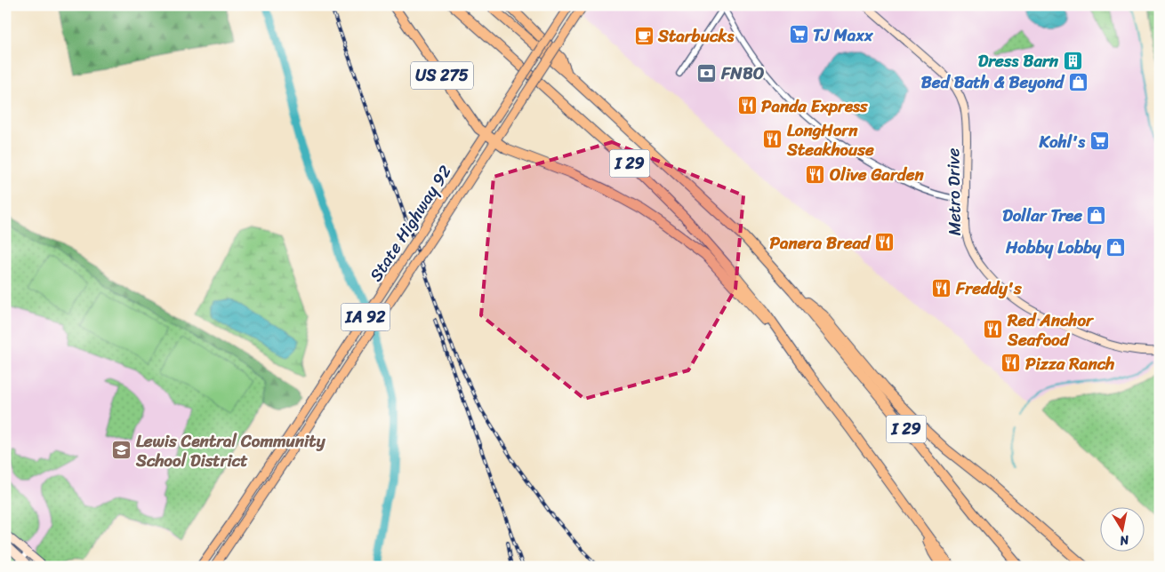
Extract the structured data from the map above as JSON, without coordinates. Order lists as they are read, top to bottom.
{
  "streets": {
    "highway": ["US 275", "I 29"],
    "main road": ["State Highway 92", "IA 92"],
    "street": ["Metro Drive"]
  },
  "crossings": [
    ["US 275", "State Highway 92"]
  ],
  "places": {
    "supermarket": ["TJ Maxx", "Kohl's"],
    "cafe": ["Starbucks"],
    "building": ["Dress Barn"],
    "bank": ["FNBO"],
    "shop": ["Bed Bath & Beyond", "Dollar Tree", "Hobby Lobby"],
    "restaurant": [
      "Panda Express",
      "LongHorn Steakhouse",
      "Olive Garden",
      "Panera Bread",
      "Freddy's",
      "Red Anchor Seafood",
      "Pizza Ranch"
    ],
    "school or university": ["Lewis Central Community School District"]
  },
  "north": "bottom"
}
